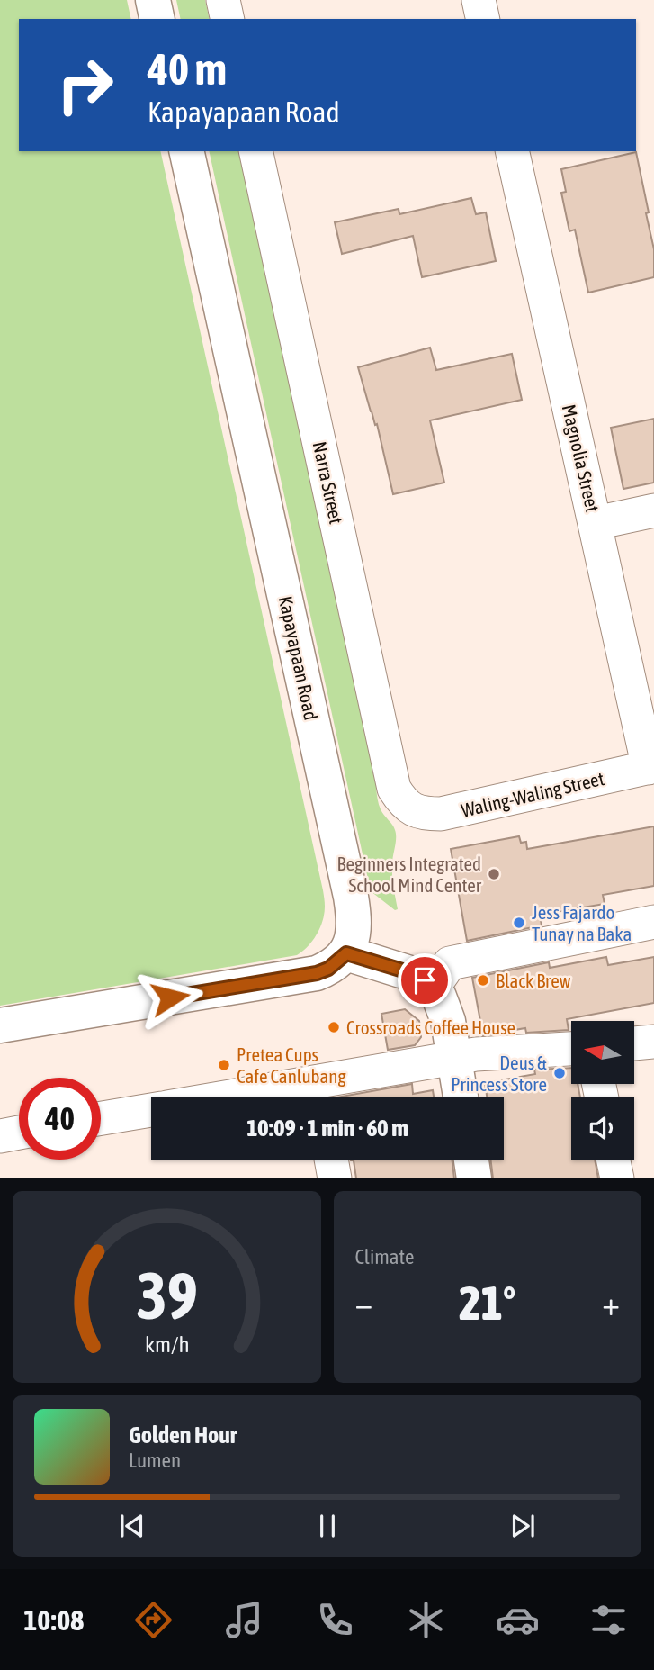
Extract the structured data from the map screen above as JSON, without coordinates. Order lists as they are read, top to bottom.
{
  "streets": {
    "street": [
      "Magnolia Street",
      "Narra Street",
      "Kapayapaan Road",
      "Waling-Waling Street"
    ]
  },
  "crossings": [
    ["Magnolia Street", "Waling-Waling Street"],
    ["Narra Street", "Waling-Waling Street"]
  ],
  "places": [
    "Beginners Integrated School Mind Center",
    "Jess Fajardo Tunay na Baka",
    "Black Brew",
    "Crossroads Coffee House",
    "Pretea Cups Cafe Canlubang",
    "Deus & Princess Store"
  ],
  "north": "left",
  "page": {
    "turn": ["40 m", "Kapayapaan Road"],
    "limit": "40",
    "trip": "10:09 · 1 min · 60 m",
    "tile": "Climate",
    "heat": ["−", "21°", "+"],
    "song": ["Golden Hour", "Lumen"],
    "tabs": "10:08",
    "gauge": ["39", "km/h"]
  }
}
